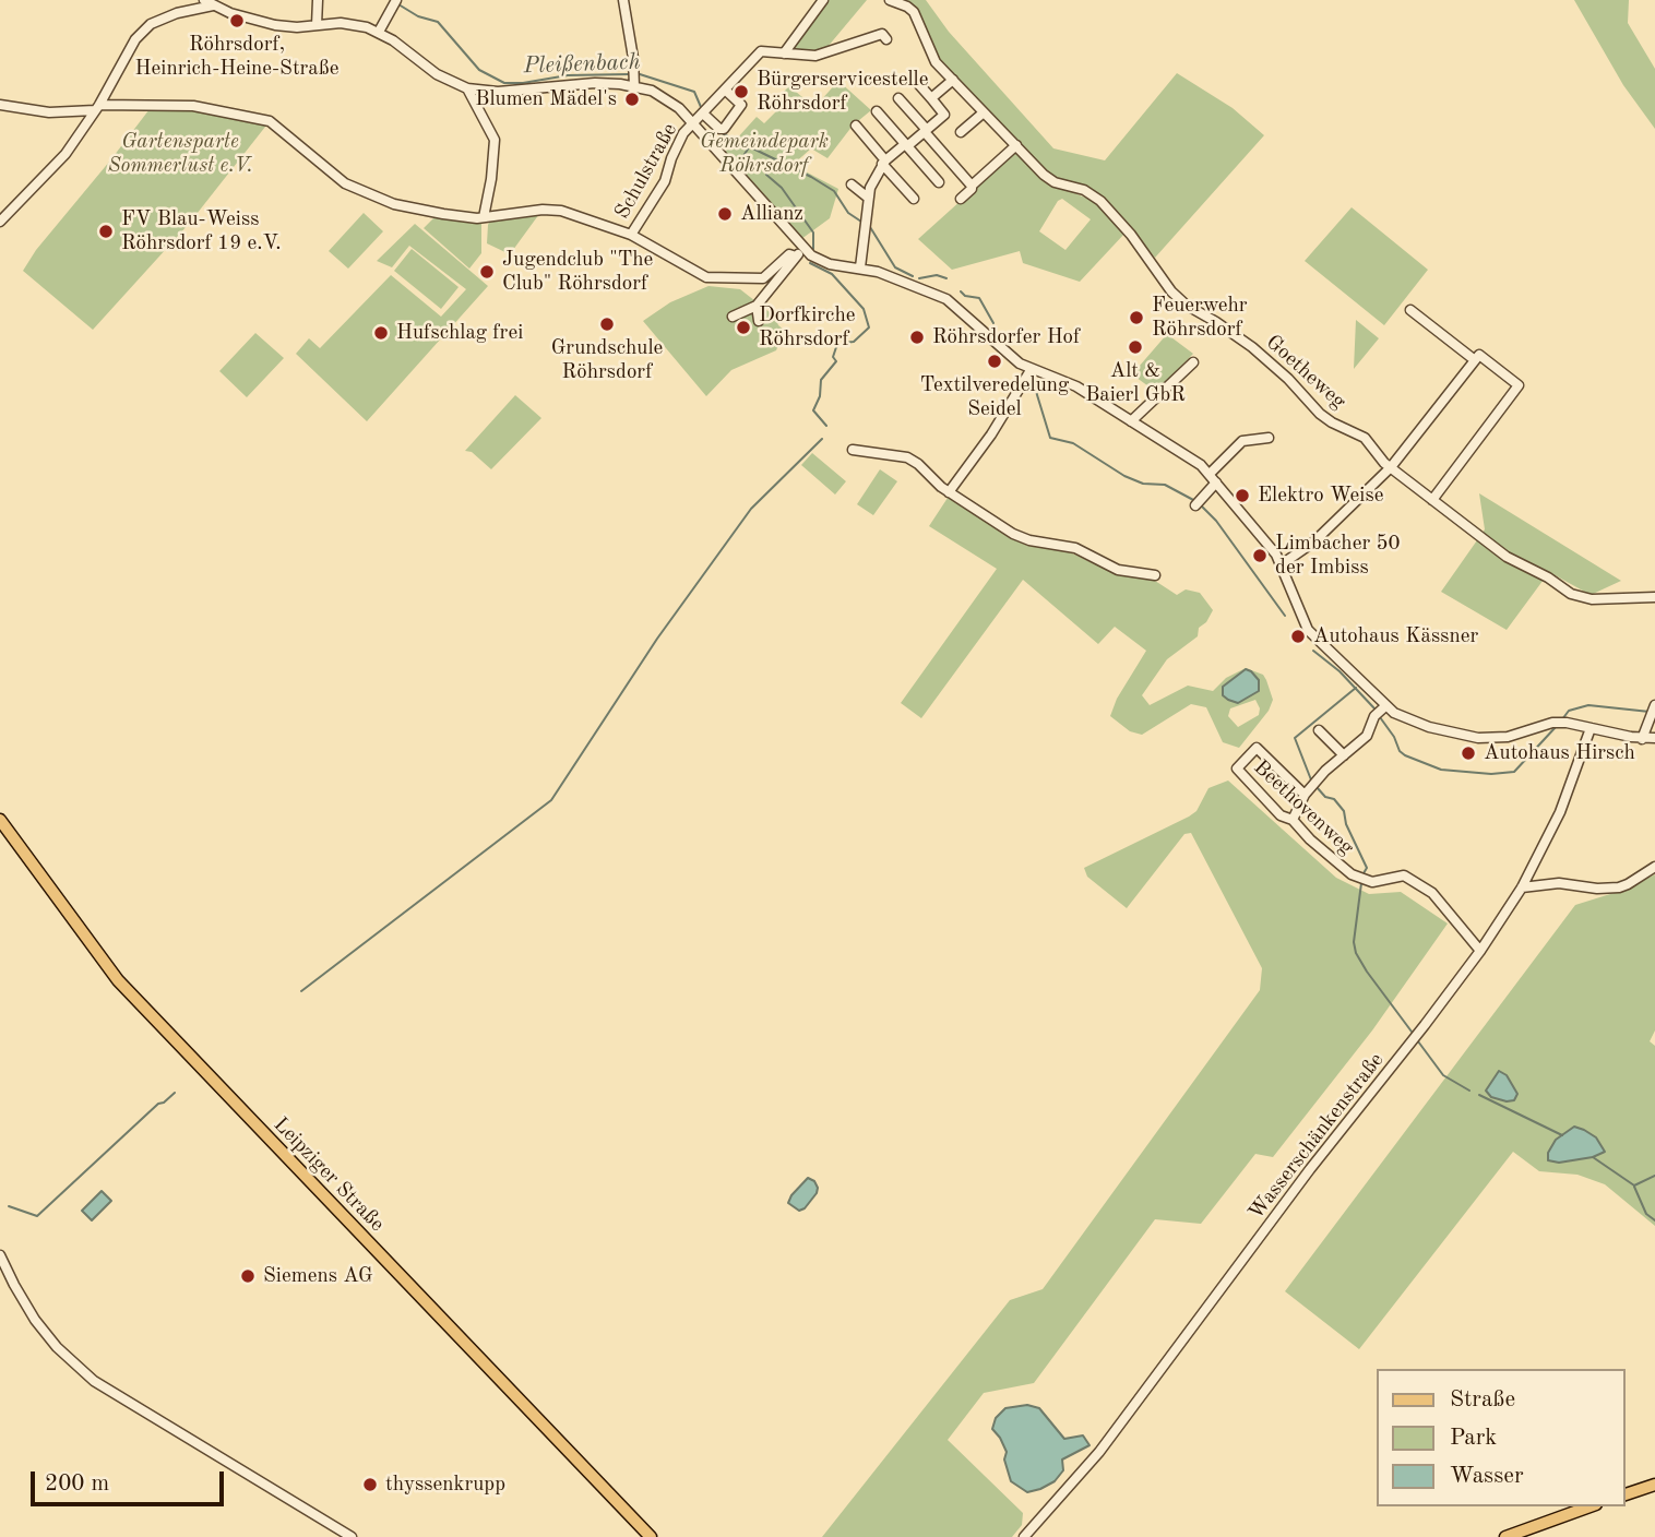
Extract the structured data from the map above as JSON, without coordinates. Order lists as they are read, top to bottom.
{
  "streets": {
    "main road": ["Leipziger Straße"],
    "street": [
      "Schulstraße",
      "Goetheweg",
      "Beethovenweg",
      "Wasserschänkenstraße"
    ]
  },
  "crossings": [
    ["Beethovenweg", "Wasserschänkenstraße"]
  ],
  "water": ["Pleißenbach"],
  "parks": ["Gartensparte Sommerlust e.V.", "Gemeindepark Röhrsdorf"],
  "places": [
    "Röhrsdorf, Heinrich-Heine-Straße",
    "Bürgerservicestelle Röhrsdorf",
    "Blumen Mädel's",
    "Allianz",
    "FV Blau-Weiss Röhrsdorf 19 e.V.",
    "Jugendclub \"The Club\" Röhrsdorf",
    "Feuerwehr Röhrsdorf",
    "Grundschule Röhrsdorf",
    "Dorfkirche Röhrsdorf",
    "Hufschlag frei",
    "Röhrsdorfer Hof",
    "Alt & Baierl GbR",
    "Textilveredelung Seidel",
    "Elektro Weise",
    "Limbacher 50 der Imbiss",
    "Autohaus Kässner",
    "Autohaus Hirsch",
    "Siemens AG",
    "thyssenkrupp"
  ],
  "legend": ["Straße", "Park", "Wasser"],
  "scale_bar": "200 m"
}
